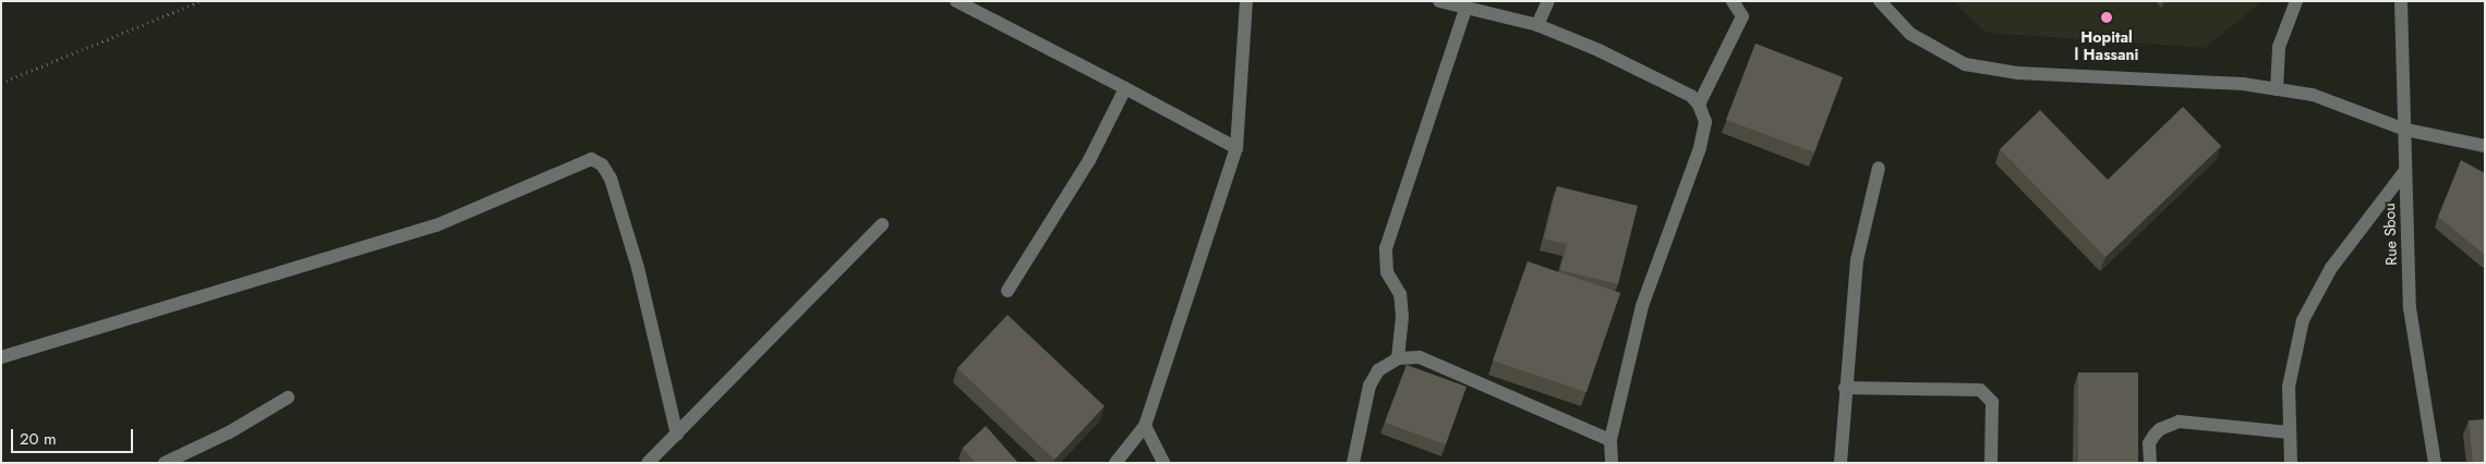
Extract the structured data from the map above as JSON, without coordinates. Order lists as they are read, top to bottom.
{
  "streets": {
    "street": ["Rue Sbou"]
  },
  "places": ["Hopital l Hassani"],
  "scale_bar": "20 m"
}
